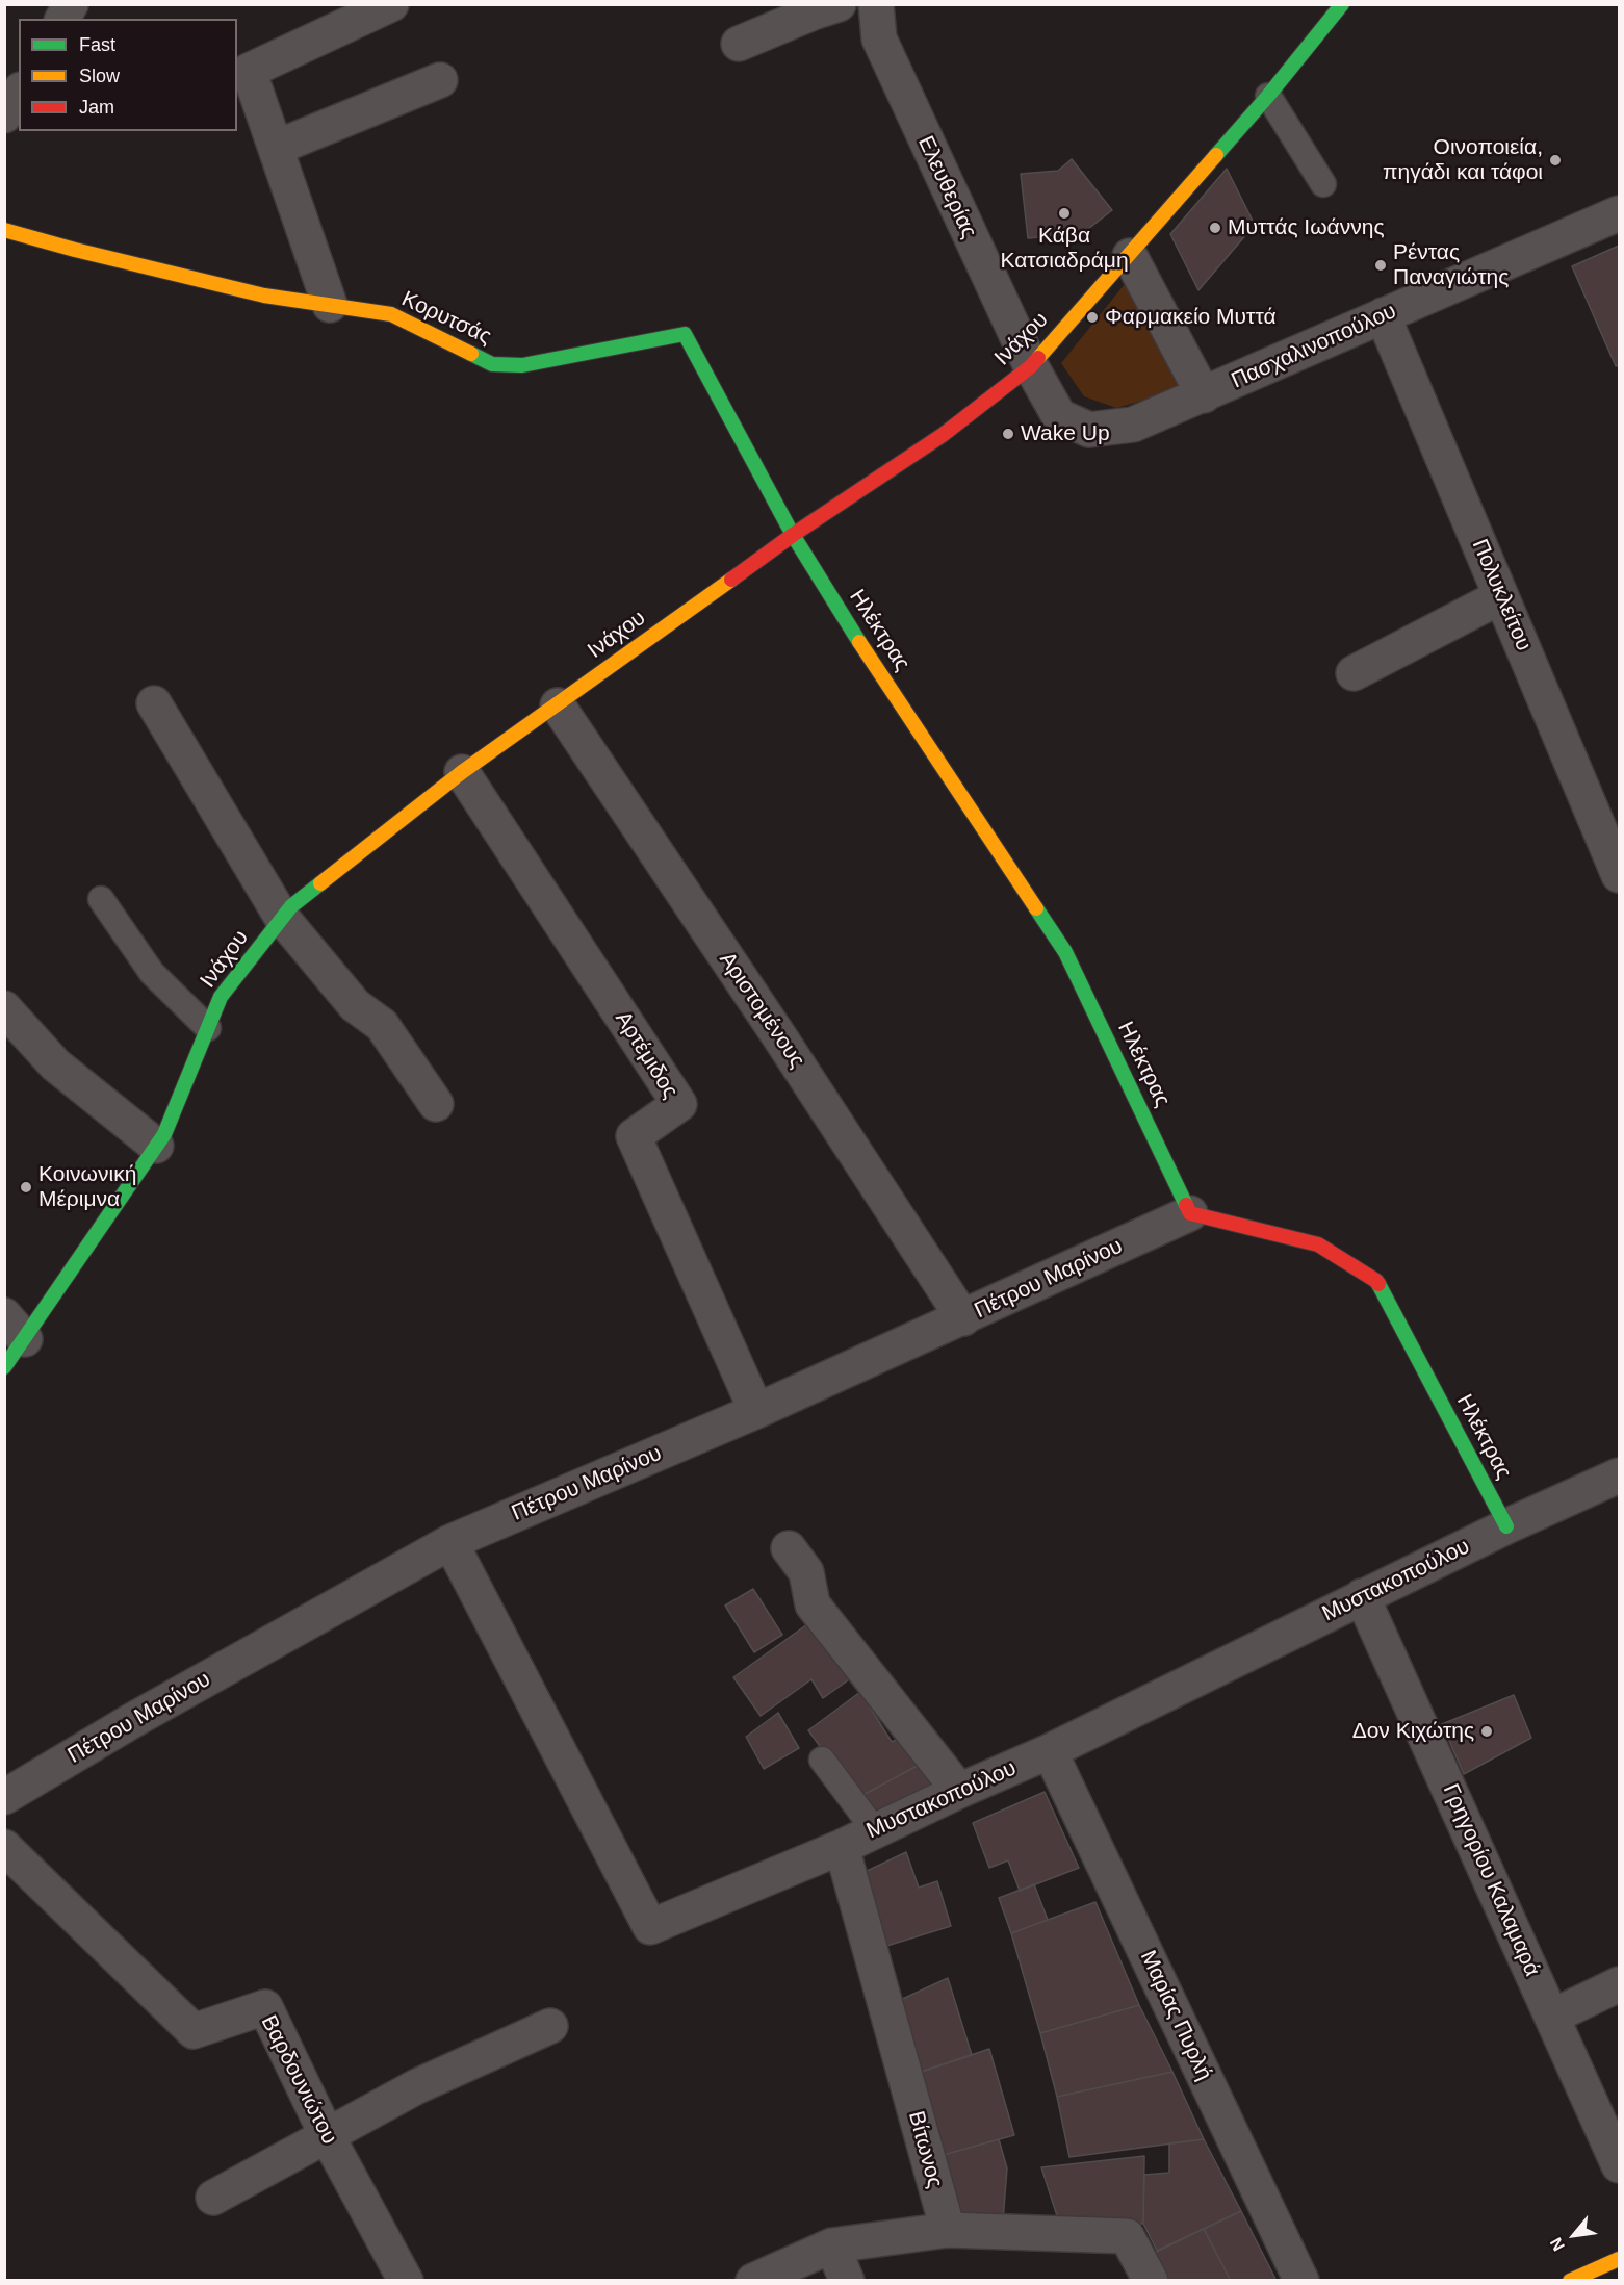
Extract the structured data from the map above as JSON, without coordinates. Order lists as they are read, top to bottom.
{
  "streets": {
    "street": [
      "Ελευθερίας",
      "Κορυτσάς",
      "Ινάχου",
      "Πασχαλινοπούλου",
      "Πολυκλείτου",
      "Ηλέκτρας",
      "Αριστομένους",
      "Αρτέμιδος",
      "Πέτρου Μαρίνου",
      "Μυστακοπούλου",
      "Γρηγορίου Καλαμαρά",
      "Μαρίας Πυρλή",
      "Βαρδουνιώτου",
      "Βίτωνος"
    ]
  },
  "crossings": [
    ["Ελευθερίας", "Ινάχου"],
    ["Ελευθερίας", "Πασχαλινοπούλου"],
    ["Κορυτσάς", "Ινάχου"],
    ["Κορυτσάς", "Ηλέκτρας"],
    ["Ινάχου", "Πασχαλινοπούλου"],
    ["Ινάχου", "Ηλέκτρας"],
    ["Ινάχου", "Αριστομένους"],
    ["Ινάχου", "Αρτέμιδος"],
    ["Πασχαλινοπούλου", "Πολυκλείτου"],
    ["Ηλέκτρας", "Πέτρου Μαρίνου"],
    ["Ηλέκτρας", "Μυστακοπούλου"],
    ["Αριστομένους", "Πέτρου Μαρίνου"],
    ["Αρτέμιδος", "Πέτρου Μαρίνου"],
    ["Πέτρου Μαρίνου", "Μυστακοπούλου"],
    ["Μυστακοπούλου", "Γρηγορίου Καλαμαρά"],
    ["Μυστακοπούλου", "Μαρίας Πυρλή"],
    ["Μυστακοπούλου", "Βίτωνος"]
  ],
  "places": [
    "Οινοποιεία, πηγάδι και τάφοι",
    "Κάβα Κατσιαδράμη",
    "Μυττάς Ιωάννης",
    "Ρέντας Παναγιώτης",
    "Φαρμακείο Μυττά",
    "Wake Up",
    "Κοινωνική Μέριμνα",
    "Δον Κιχώτης"
  ],
  "legend": ["Fast", "Slow", "Jam"],
  "north": "bottom left"
}
